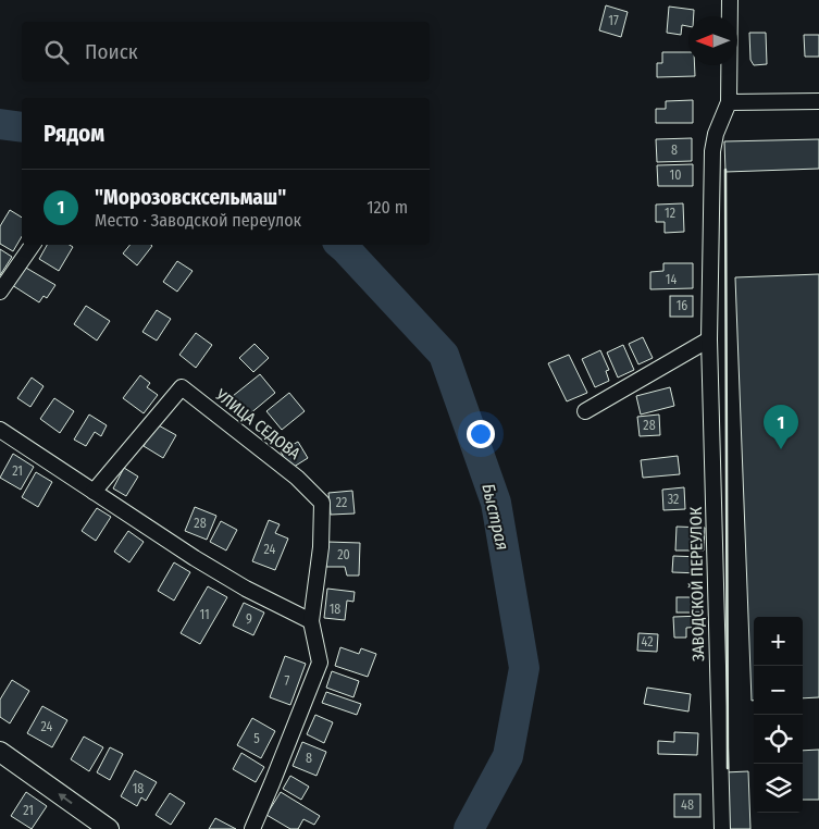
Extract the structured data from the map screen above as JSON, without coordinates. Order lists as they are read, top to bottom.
{
  "streets": {
    "street": ["УЛИЦА СЕДОВА", "ЗАВОДСКОЙ ПЕРЕУЛОК"]
  },
  "water": ["Быстрая"],
  "house_numbers": [
    "17",
    "8",
    "10",
    "12",
    "14",
    "16",
    "28",
    "21",
    "32",
    "22",
    "28",
    "24",
    "20",
    "18",
    "11",
    "9",
    "42",
    "7",
    "24",
    "5",
    "8",
    "18",
    "48",
    "21"
  ],
  "north": "left",
  "page": {
    "search": "Поиск",
    "heading": "Рядом",
    "list": [
      {
        "mark": "1",
        "name": "\"Морозовсксельмаш\"",
        "note": "Место · Заводской переулок",
        "value": "120 m"
      }
    ],
    "pins": "1",
    "map_buttons": ["+", "−"]
  }
}
